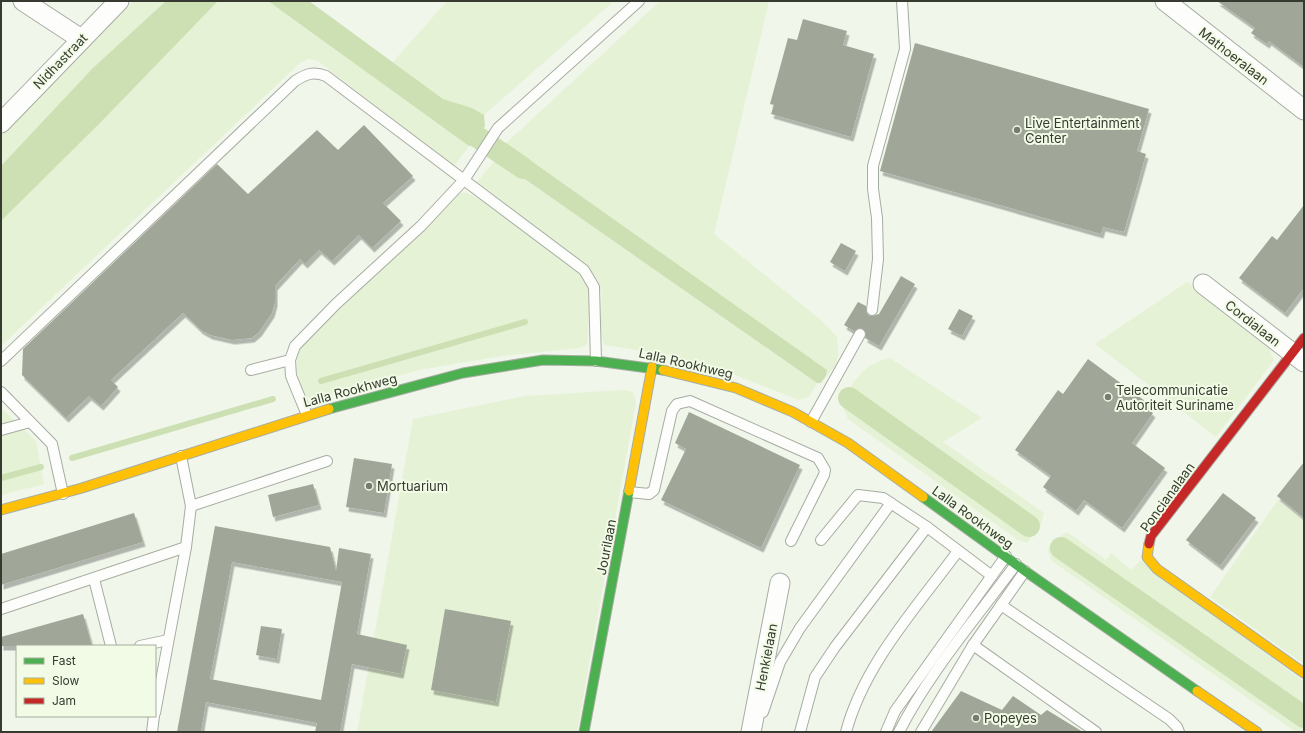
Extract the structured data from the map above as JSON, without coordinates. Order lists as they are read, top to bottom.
{
  "streets": {
    "street": [
      "Mathoeralaan",
      "Nidhastraat",
      "Cordialaan",
      "Lalla Rookhweg",
      "Poncianalaan",
      "Jourilaan",
      "Henkielaan"
    ]
  },
  "crossings": [
    ["Cordialaan", "Poncianalaan"],
    ["Lalla Rookhweg", "Jourilaan"]
  ],
  "places": [
    "Live Entertainment Center",
    "Telecommunicatie Autoriteit Suriname",
    "Mortuarium",
    "Popeyes"
  ],
  "legend": ["Fast", "Slow", "Jam"]
}
